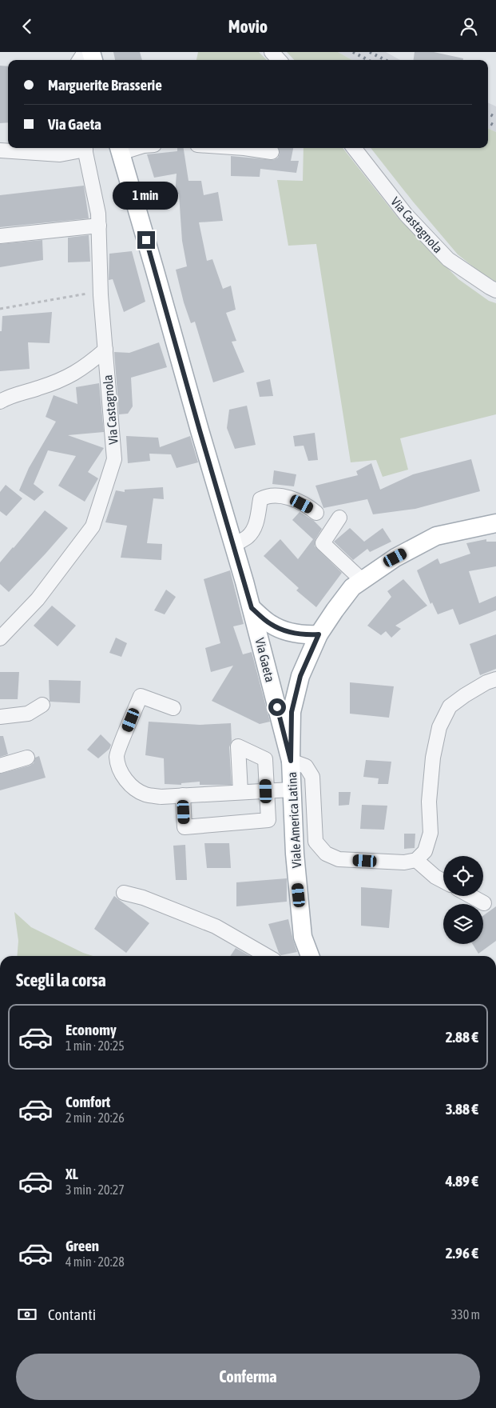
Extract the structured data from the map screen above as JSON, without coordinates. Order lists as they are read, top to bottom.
{
  "streets": {
    "main road": ["Via Gaeta", "Viale America Latina"],
    "street": ["Via Castagnola"]
  },
  "crossings": [
    ["Via Gaeta", "Viale America Latina"]
  ],
  "page": {
    "header": "Movio",
    "banner": ["Marguerite Brasserie", "Via Gaeta"],
    "bubble": "1 min",
    "heading": "Scegli la corsa",
    "list": [
      {
        "name": "Economy",
        "note": "1 min · 20:25",
        "value": "2.88 €"
      },
      {
        "name": "Comfort",
        "note": "2 min · 20:26",
        "value": "3.88 €"
      },
      {
        "name": "XL",
        "note": "3 min · 20:27",
        "value": "4.89 €"
      },
      {
        "name": "Green",
        "note": "4 min · 20:28",
        "value": "2.96 €"
      }
    ],
    "pay": ["Contanti", "330 m"],
    "buttons": "Conferma"
  }
}
